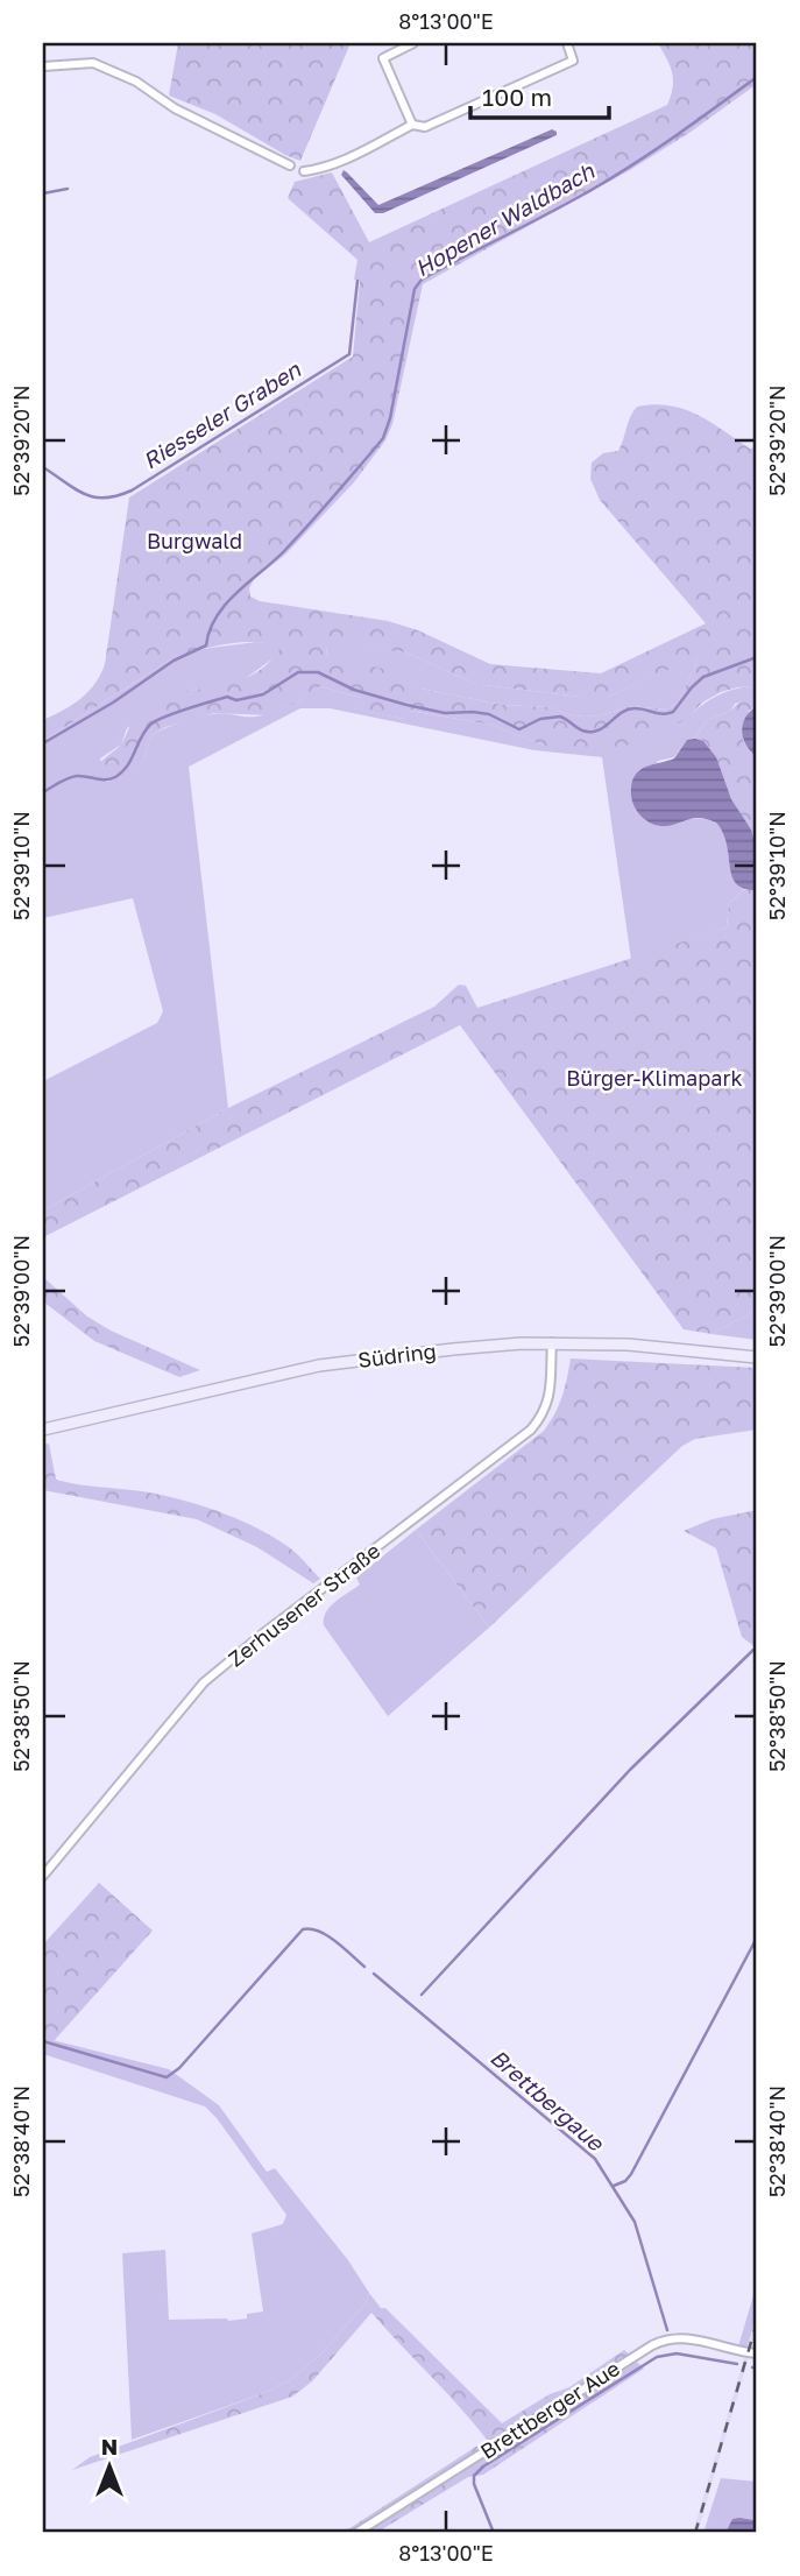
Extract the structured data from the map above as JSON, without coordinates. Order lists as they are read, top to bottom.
{
  "streets": {
    "main road": ["Südring"],
    "street": ["Zerhusener Straße", "Brettberger Aue"]
  },
  "crossings": [
    ["Südring", "Zerhusener Straße"]
  ],
  "water": ["Hopener Waldbach", "Riesseler Graben", "Brettbergaue"],
  "parks": ["Burgwald", "Bürger-Klimapark"],
  "scale_bar": "100 m",
  "north": "top",
  "coordinates": [
    "8°13'00\"E",
    "52°39'20\"N",
    "52°39'10\"N",
    "52°39'00\"N",
    "52°38'50\"N",
    "52°38'40\"N"
  ]
}
